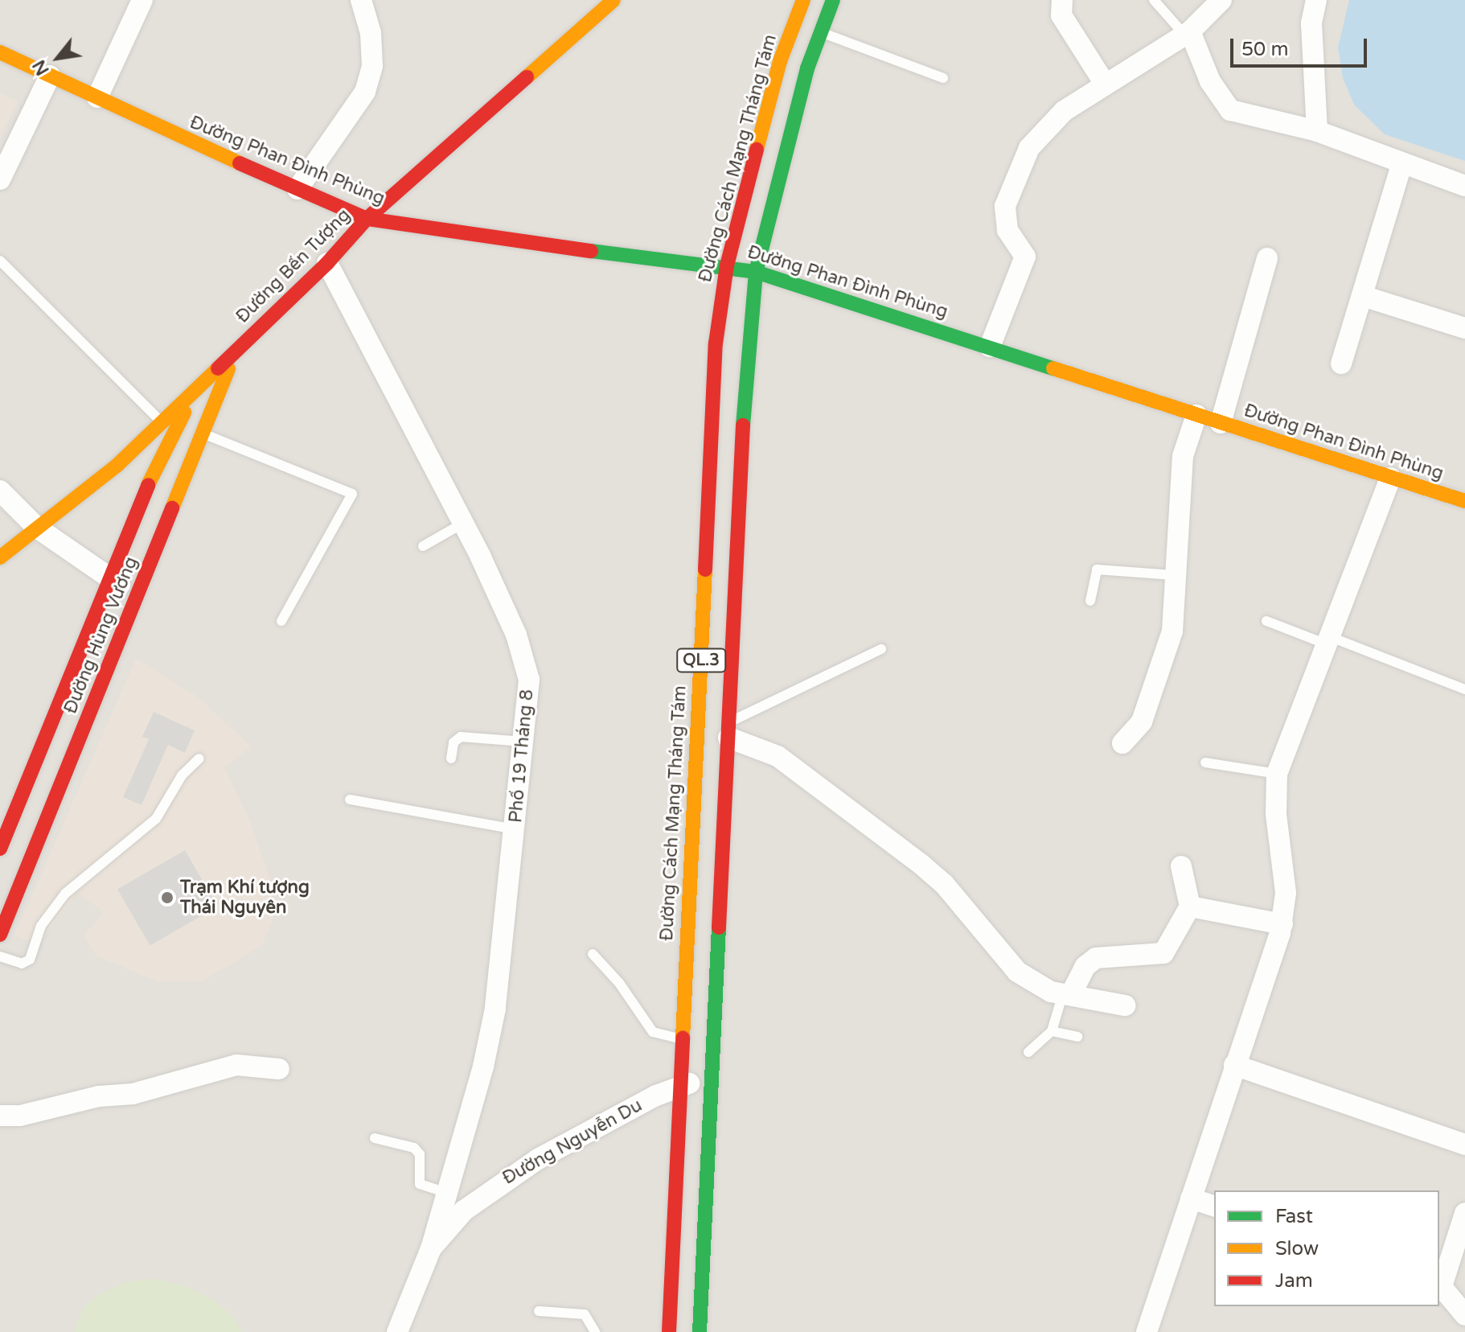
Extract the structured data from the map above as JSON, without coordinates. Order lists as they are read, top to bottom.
{
  "streets": {
    "main road": [
      "Đường Cách Mạng Tháng Tám",
      "Đường Phan Đình Phùng",
      "Đường Bến Tượng",
      "Đường Hùng Vương",
      "QL.3"
    ],
    "street": ["Phố 19 Tháng 8", "Đường Nguyễn Du"]
  },
  "crossings": [
    ["Đường Cách Mạng Tháng Tám", "Đường Phan Đình Phùng"],
    ["Đường Cách Mạng Tháng Tám", "Đường Nguyễn Du"],
    ["Đường Phan Đình Phùng", "Đường Bến Tượng"],
    ["Đường Bến Tượng", "Đường Hùng Vương"],
    ["Đường Bến Tượng", "Phố 19 Tháng 8"],
    ["Phố 19 Tháng 8", "Đường Nguyễn Du"]
  ],
  "places": ["Trạm Khí tượng Thái Nguyên"],
  "legend": ["Fast", "Slow", "Jam"],
  "scale_bar": "50 m",
  "north": "bottom left"
}
